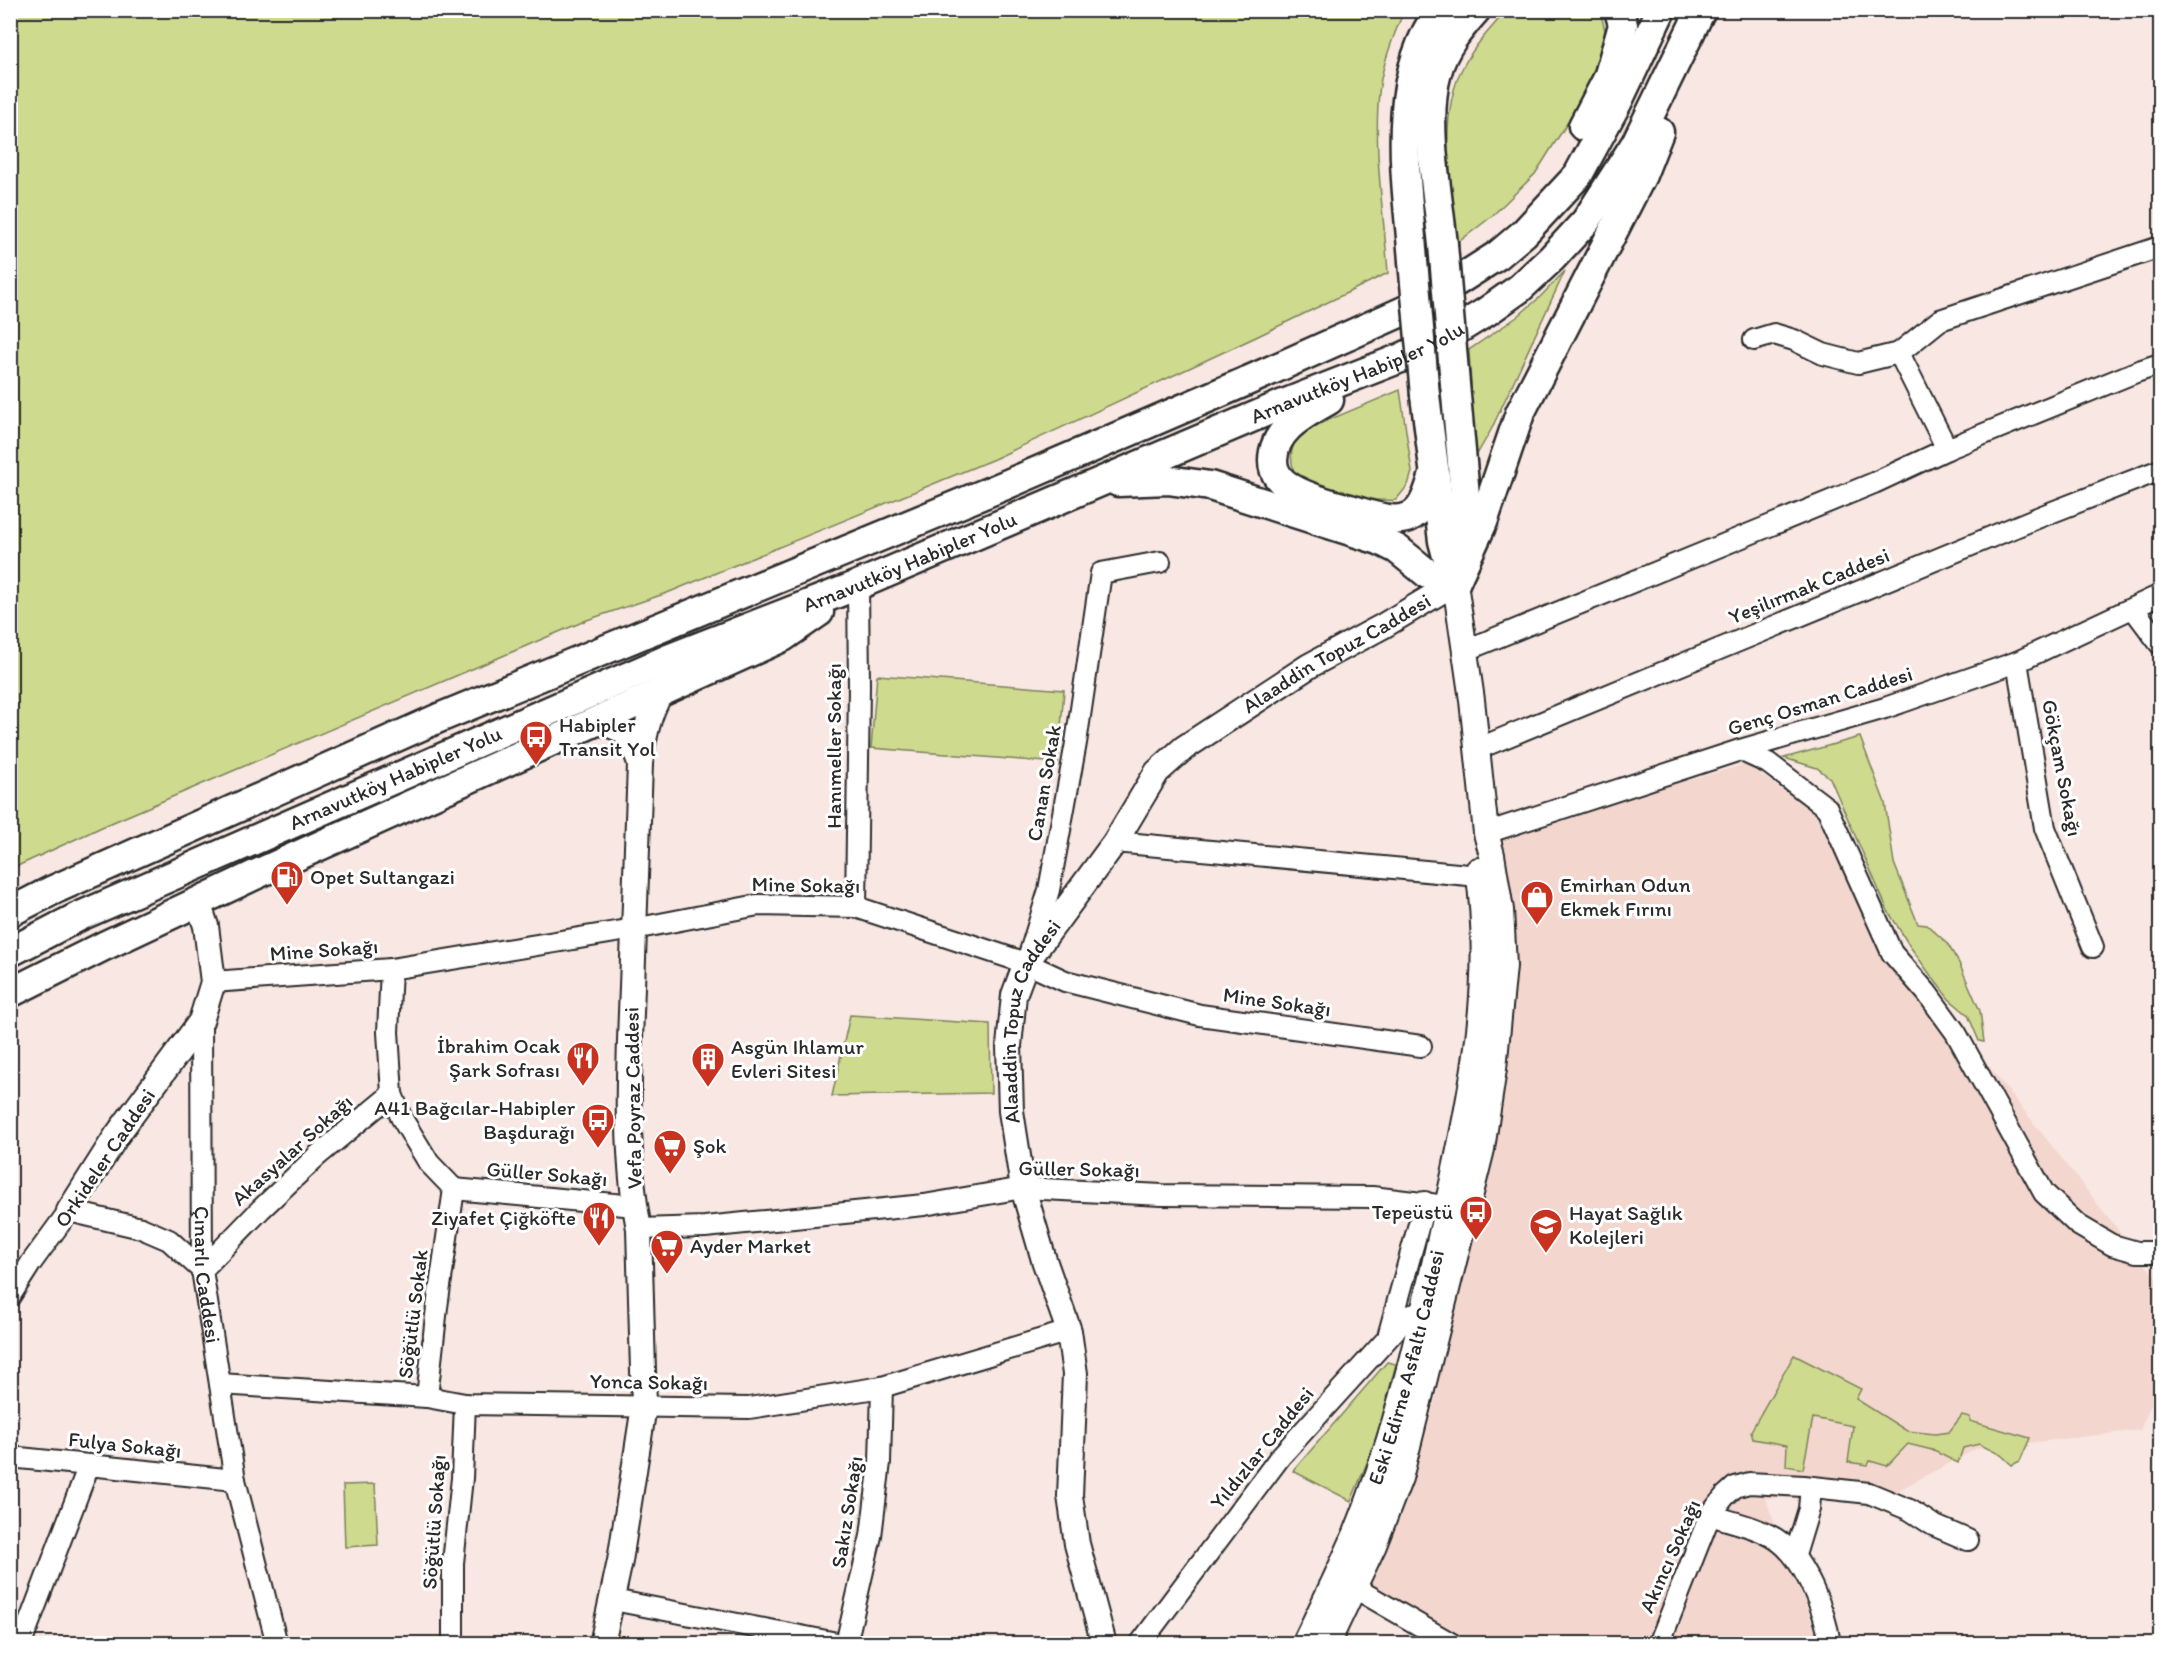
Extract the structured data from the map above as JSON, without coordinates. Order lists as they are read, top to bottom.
{
  "streets": {
    "highway": ["Arnavutköy Habipler Yolu"],
    "main road": [
      "Alaaddin Topuz Caddesi",
      "Vefa Poyraz Caddesi",
      "Orkideler Caddesi",
      "Çınarlı Caddesi",
      "Eski Edirne Asfaltı Caddesi"
    ],
    "street": [
      "Yeşilırmak Caddesi",
      "Genç Osman Caddesi",
      "Hanımeller Sokağı",
      "Gökçam Sokağı",
      "Canan Sokak",
      "Mine Sokağı",
      "Akasyalar Sokağı",
      "Güller Sokağı",
      "Söğütlü Sokak",
      "Yonca Sokağı",
      "Fulya Sokağı",
      "Yıldızlar Caddesi",
      "Sakız Sokağı",
      "Söğütlü Sokağı",
      "Akıncı Sokağı"
    ]
  },
  "crossings": [
    ["Arnavutköy Habipler Yolu", "Hanımeller Sokağı"],
    ["Yeşilırmak Caddesi", "Eski Edirne Asfaltı Caddesi"],
    ["Alaaddin Topuz Caddesi", "Canan Sokak"],
    ["Alaaddin Topuz Caddesi", "Mine Sokağı"],
    ["Alaaddin Topuz Caddesi", "Güller Sokağı"],
    ["Alaaddin Topuz Caddesi", "Eski Edirne Asfaltı Caddesi"],
    ["Alaaddin Topuz Caddesi", "Yonca Sokağı"],
    ["Genç Osman Caddesi", "Gökçam Sokağı"],
    ["Genç Osman Caddesi", "Eski Edirne Asfaltı Caddesi"],
    ["Hanımeller Sokağı", "Mine Sokağı"],
    ["Canan Sokak", "Mine Sokağı"],
    ["Mine Sokağı", "Vefa Poyraz Caddesi"],
    ["Mine Sokağı", "Çınarlı Caddesi"],
    ["Vefa Poyraz Caddesi", "Güller Sokağı"],
    ["Vefa Poyraz Caddesi", "Yonca Sokağı"],
    ["Akasyalar Sokağı", "Çınarlı Caddesi"],
    ["Orkideler Caddesi", "Çınarlı Caddesi"],
    ["Güller Sokağı", "Söğütlü Sokak"],
    ["Güller Sokağı", "Eski Edirne Asfaltı Caddesi"],
    ["Çınarlı Caddesi", "Yonca Sokağı"],
    ["Çınarlı Caddesi", "Fulya Sokağı"],
    ["Söğütlü Sokak", "Yonca Sokağı"],
    ["Eski Edirne Asfaltı Caddesi", "Yıldızlar Caddesi"],
    ["Yonca Sokağı", "Sakız Sokağı"],
    ["Yonca Sokağı", "Söğütlü Sokağı"]
  ],
  "places": {
    "bus stop": ["Habipler Transit Yol", "A41 Bağcılar-Habipler Başdurağı", "Tepeüstü"],
    "fuel station": ["Opet Sultangazi"],
    "shop": ["Emirhan Odun Ekmek Fırını"],
    "restaurant": ["İbrahim Ocak Şark Sofrası", "Ziyafet Çiğköfte"],
    "building": ["Asgün Ihlamur Evleri Sitesi"],
    "supermarket": ["Şok", "Ayder Market"],
    "school or university": ["Hayat Sağlık Kolejleri"]
  }
}
